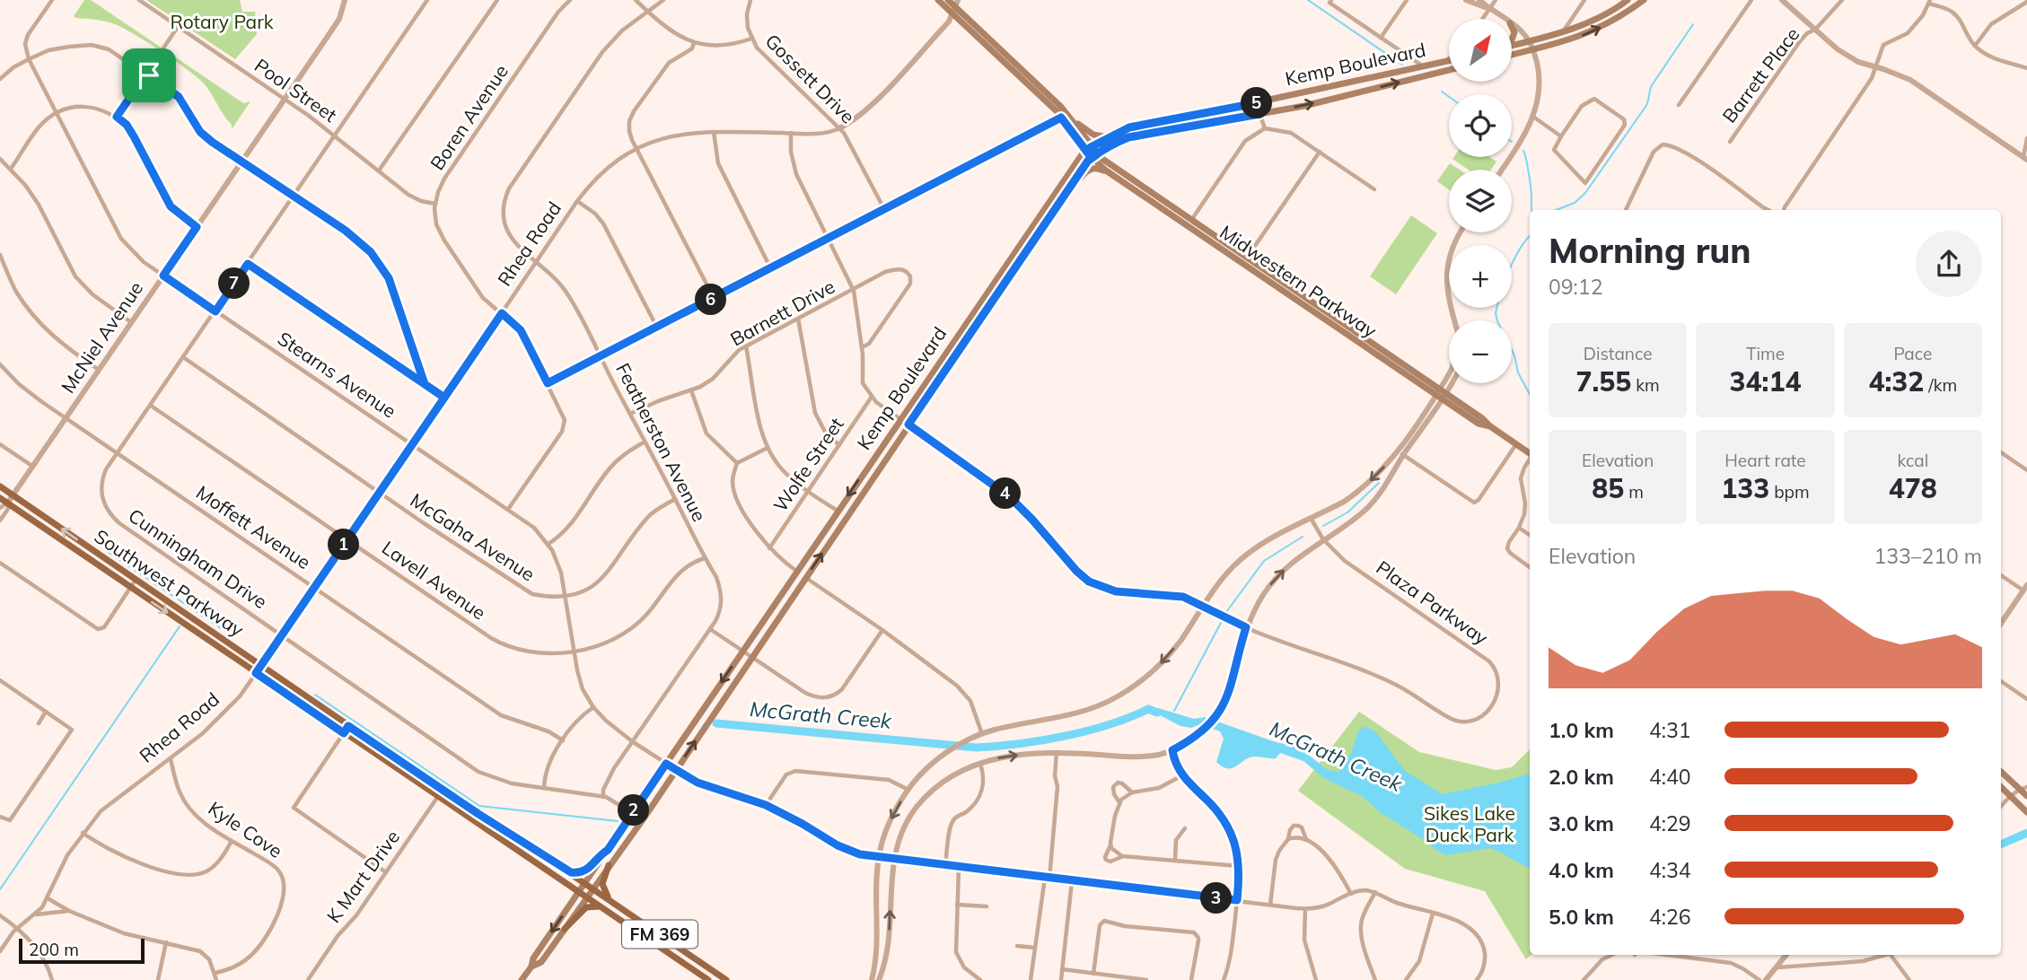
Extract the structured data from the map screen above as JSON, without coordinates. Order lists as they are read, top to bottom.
{
  "streets": {
    "main road": [
      "Kemp Boulevard",
      "Midwestern Parkway",
      "Southwest Parkway",
      "FM 369"
    ],
    "street": [
      "Barrett Place",
      "Gossett Drive",
      "Pool Street",
      "Boren Avenue",
      "Rhea Road",
      "Barnett Drive",
      "McNiel Avenue",
      "Stearns Avenue",
      "Featherston Avenue",
      "Wolfe Street",
      "Moffett Avenue",
      "McGaha Avenue",
      "Cunningham Drive",
      "Lavell Avenue",
      "Plaza Parkway",
      "Kyle Cove",
      "K Mart Drive"
    ]
  },
  "crossings": [
    ["Kemp Boulevard", "Midwestern Parkway"],
    ["Kemp Boulevard", "Stearns Avenue"],
    ["Kemp Boulevard", "Cunningham Drive"],
    ["Kemp Boulevard", "Southwest Parkway"],
    ["Kemp Boulevard", "Plaza Parkway"],
    ["Gossett Drive", "Rhea Road"],
    ["Pool Street", "Boren Avenue"],
    ["Pool Street", "McNiel Avenue"],
    ["Pool Street", "Cunningham Drive"],
    ["Rhea Road", "Stearns Avenue"],
    ["Rhea Road", "Featherston Avenue"],
    ["Rhea Road", "Moffett Avenue"],
    ["Rhea Road", "McGaha Avenue"],
    ["Rhea Road", "Cunningham Drive"],
    ["Rhea Road", "Lavell Avenue"],
    ["Rhea Road", "Southwest Parkway"],
    ["Rhea Road", "Kyle Cove"],
    ["Barnett Drive", "Featherston Avenue"],
    ["McNiel Avenue", "Stearns Avenue"],
    ["McNiel Avenue", "Moffett Avenue"],
    ["McNiel Avenue", "Southwest Parkway"],
    ["Stearns Avenue", "Featherston Avenue"],
    ["Stearns Avenue", "McGaha Avenue"],
    ["Stearns Avenue", "Cunningham Drive"],
    ["Stearns Avenue", "Lavell Avenue"],
    ["Featherston Avenue", "McGaha Avenue"],
    ["Featherston Avenue", "Cunningham Drive"],
    ["Featherston Avenue", "Lavell Avenue"],
    ["Wolfe Street", "Plaza Parkway"],
    ["Moffett Avenue", "Cunningham Drive"],
    ["McGaha Avenue", "Cunningham Drive"],
    ["Cunningham Drive", "Lavell Avenue"],
    ["Southwest Parkway", "K Mart Drive"]
  ],
  "water": ["McGrath Creek"],
  "parks": ["Rotary Park", "Sikes Lake Duck Park"],
  "scale_bar": "200 m",
  "north": "top right",
  "page": {
    "map_buttons": ["+", "−"],
    "pins": [
      "5",
      "7",
      "6",
      "4",
      "1",
      "2",
      "3"
    ],
    "heading": ["Morning run", "09:12"],
    "stats": [
      ["Distance", "7.55 km"],
      ["Time", "34:14"],
      ["Pace", "4:32 /km"],
      ["Elevation", "85 m"],
      ["Heart rate", "133 bpm"],
      ["kcal", "478"]
    ],
    "chart": ["Elevation", "133–210 m"],
    "list": [
      {
        "name": "1.0 km",
        "note": "4:31"
      },
      {
        "name": "2.0 km",
        "note": "4:40"
      },
      {
        "name": "3.0 km",
        "note": "4:29"
      },
      {
        "name": "4.0 km",
        "note": "4:34"
      },
      {
        "name": "5.0 km",
        "note": "4:26"
      }
    ],
    "scale": "200 m"
  }
}
